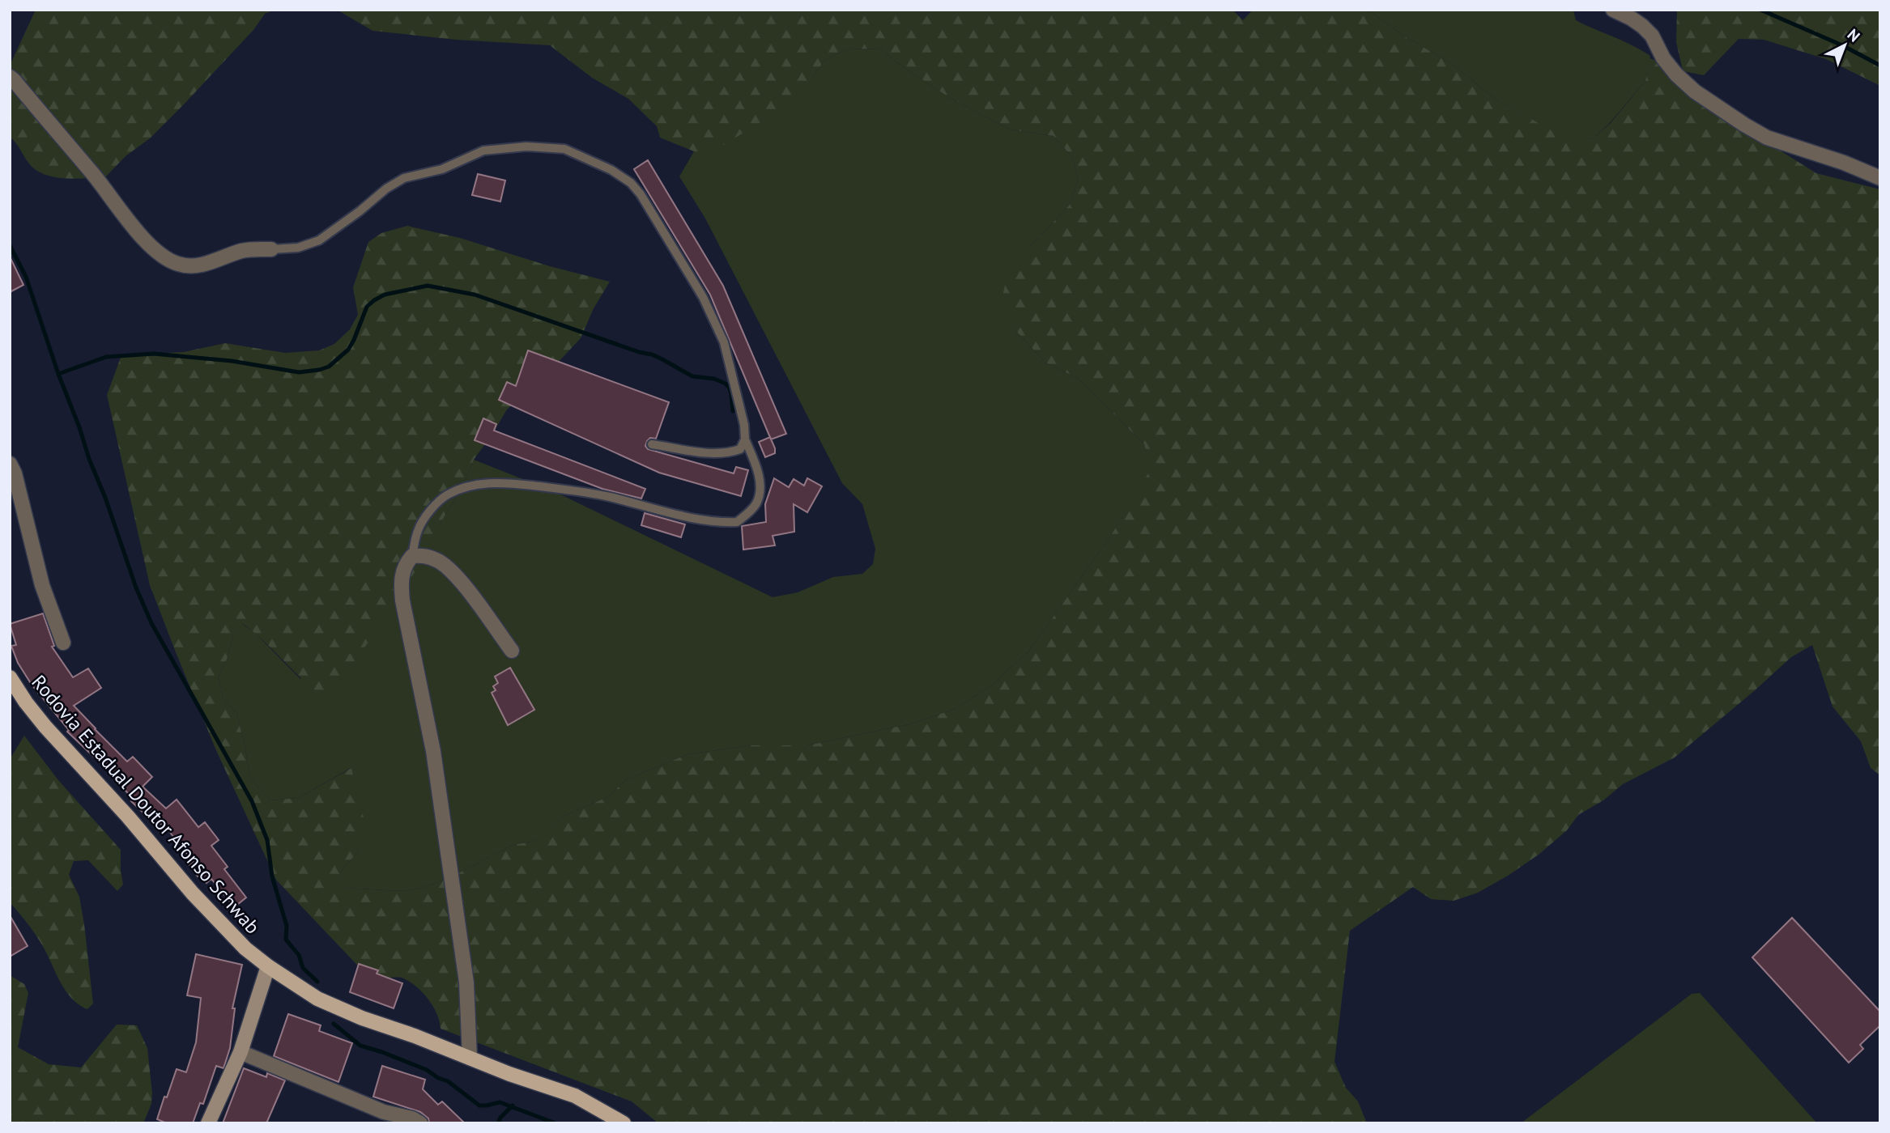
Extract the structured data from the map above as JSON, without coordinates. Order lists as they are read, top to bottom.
{
  "streets": {
    "main road": ["Rodovia Estadual Doutor Afonso Schwab"]
  },
  "north": "top right"
}
